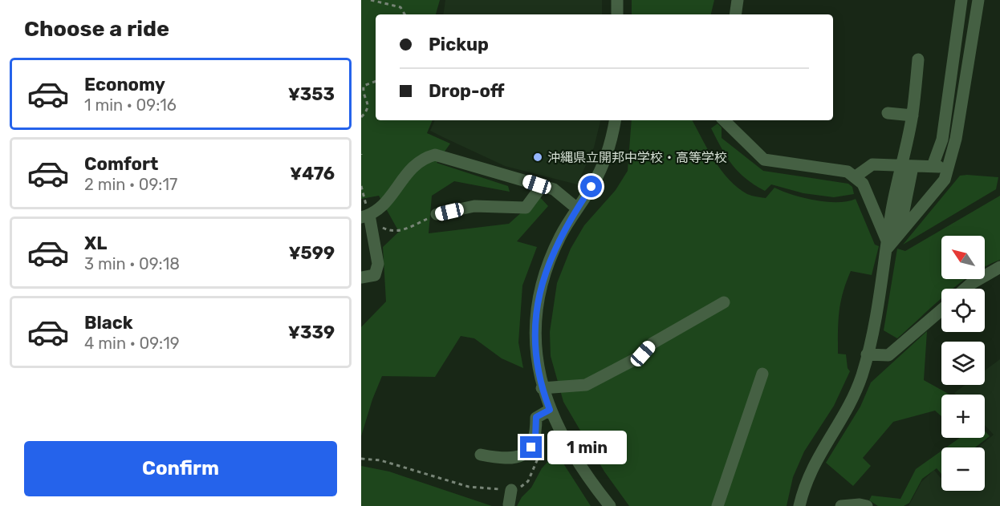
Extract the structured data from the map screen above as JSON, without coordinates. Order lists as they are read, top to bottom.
{
  "places": ["沖縄県立開邦中学校・高等学校"],
  "north": "top left",
  "page": {
    "heading": "Choose a ride",
    "banner": ["Pickup", "Drop-off"],
    "list": [
      {
        "name": "Economy",
        "note": "1 min · 09:16",
        "value": "¥353"
      },
      {
        "name": "Comfort",
        "note": "2 min · 09:17",
        "value": "¥476"
      },
      {
        "name": "XL",
        "note": "3 min · 09:18",
        "value": "¥599"
      },
      {
        "name": "Black",
        "note": "4 min · 09:19",
        "value": "¥339"
      }
    ],
    "map_buttons": ["+", "−"],
    "bubble": "1 min",
    "buttons": "Confirm"
  }
}
